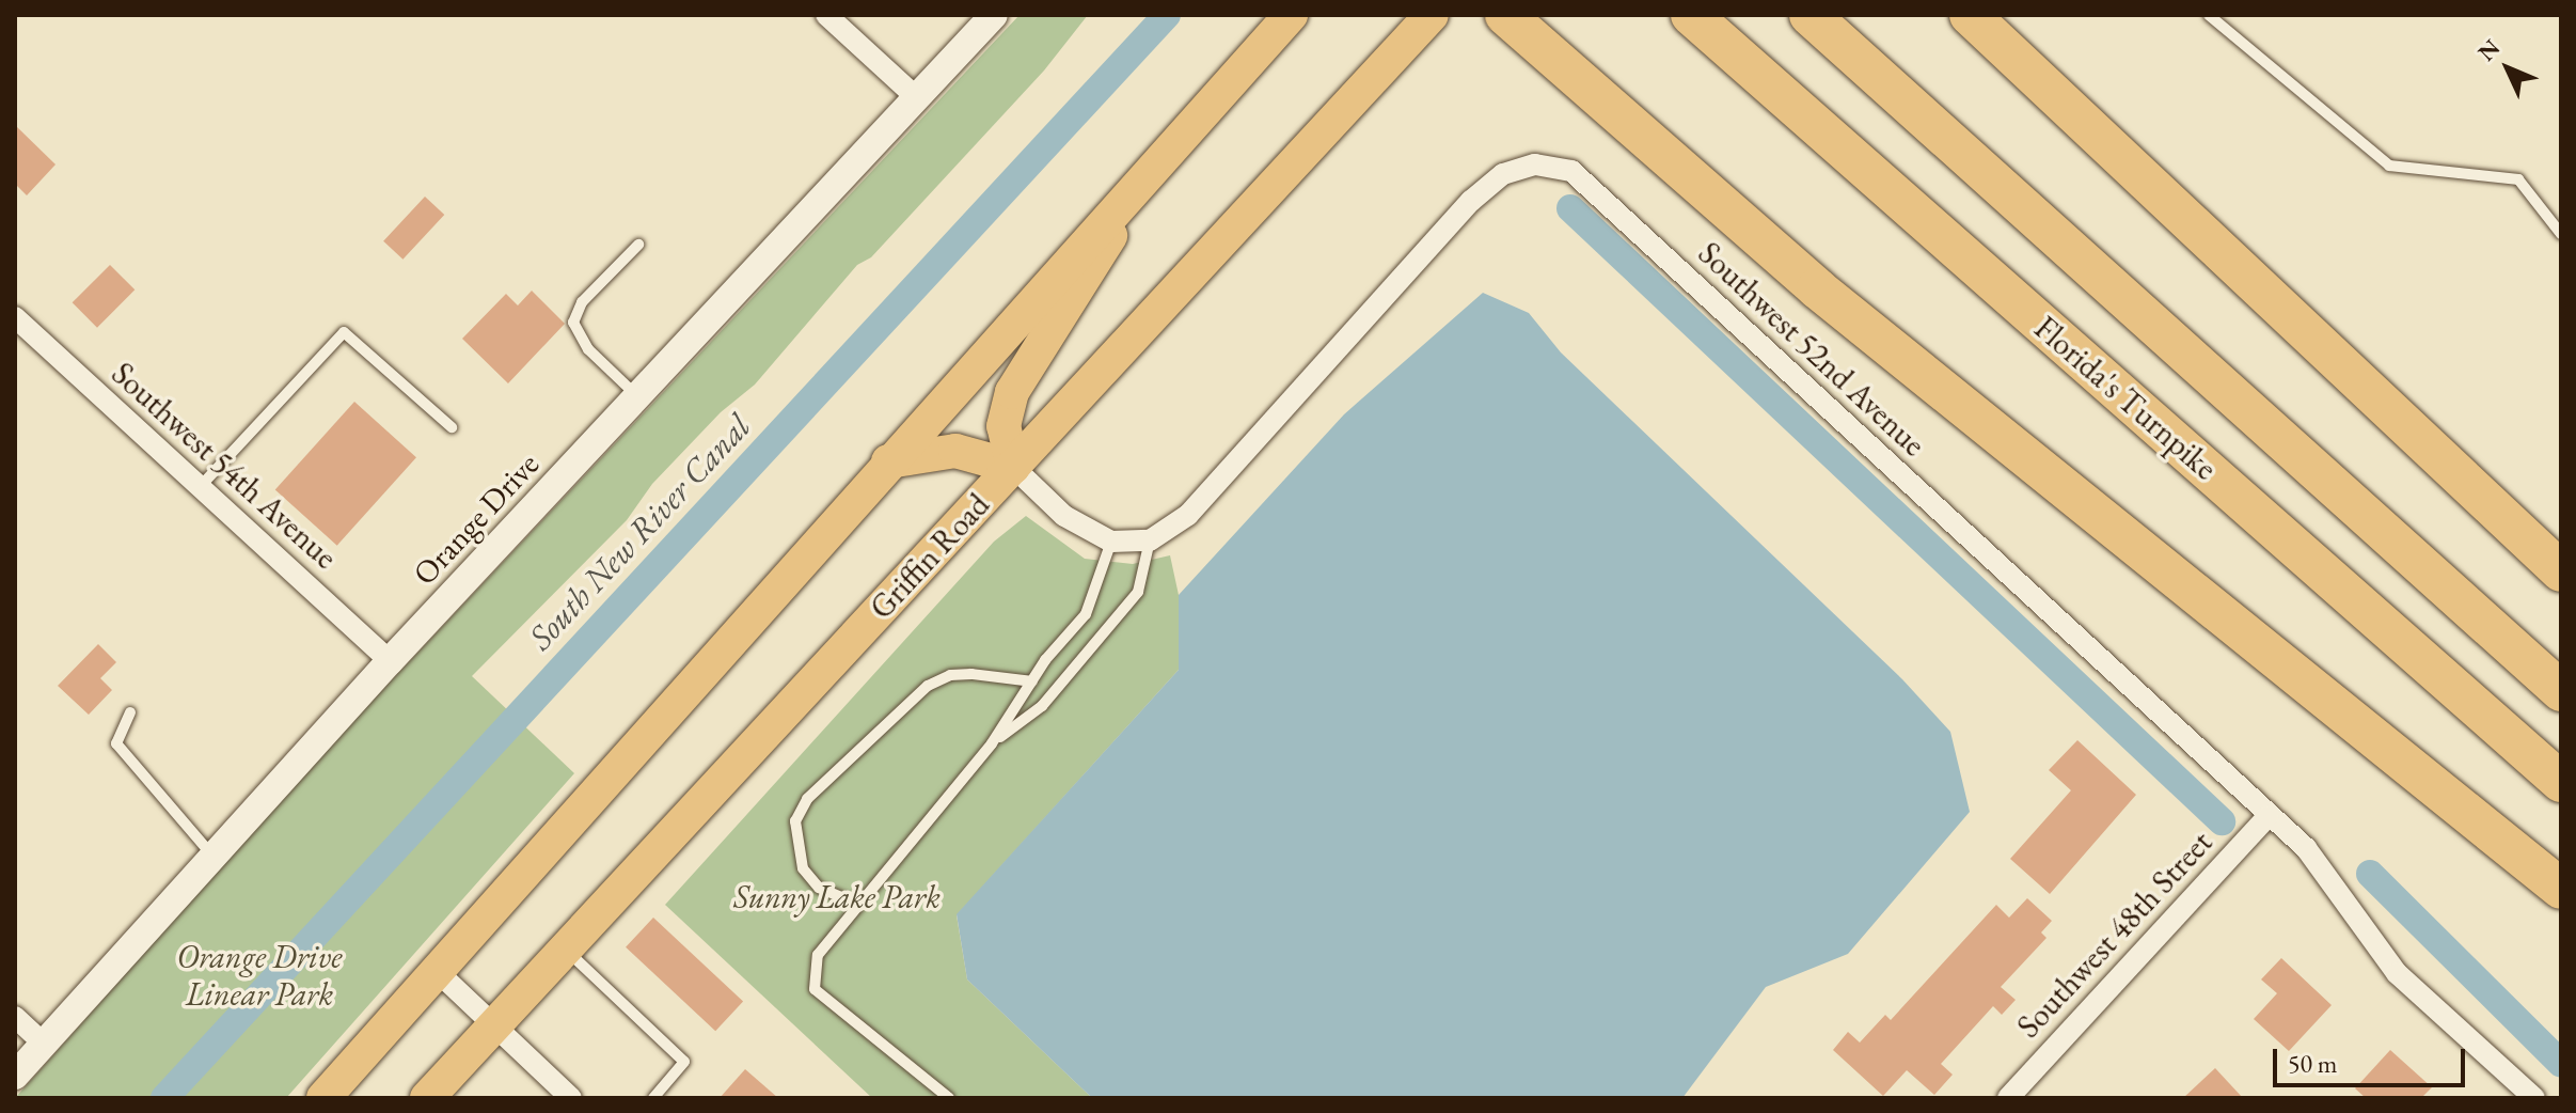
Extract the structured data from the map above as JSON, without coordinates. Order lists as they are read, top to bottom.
{
  "streets": {
    "highway": ["Florida's Turnpike"],
    "main road": ["Griffin Road"],
    "street": [
      "Southwest 52nd Avenue",
      "Southwest 54th Avenue",
      "Orange Drive",
      "Southwest 48th Street"
    ]
  },
  "crossings": [
    ["Southwest 52nd Avenue", "Southwest 48th Street"],
    ["Southwest 54th Avenue", "Orange Drive"]
  ],
  "water": ["South New River Canal"],
  "parks": ["Sunny Lake Park", "Orange Drive Linear Park"],
  "scale_bar": "50 m",
  "north": "top left"
}
